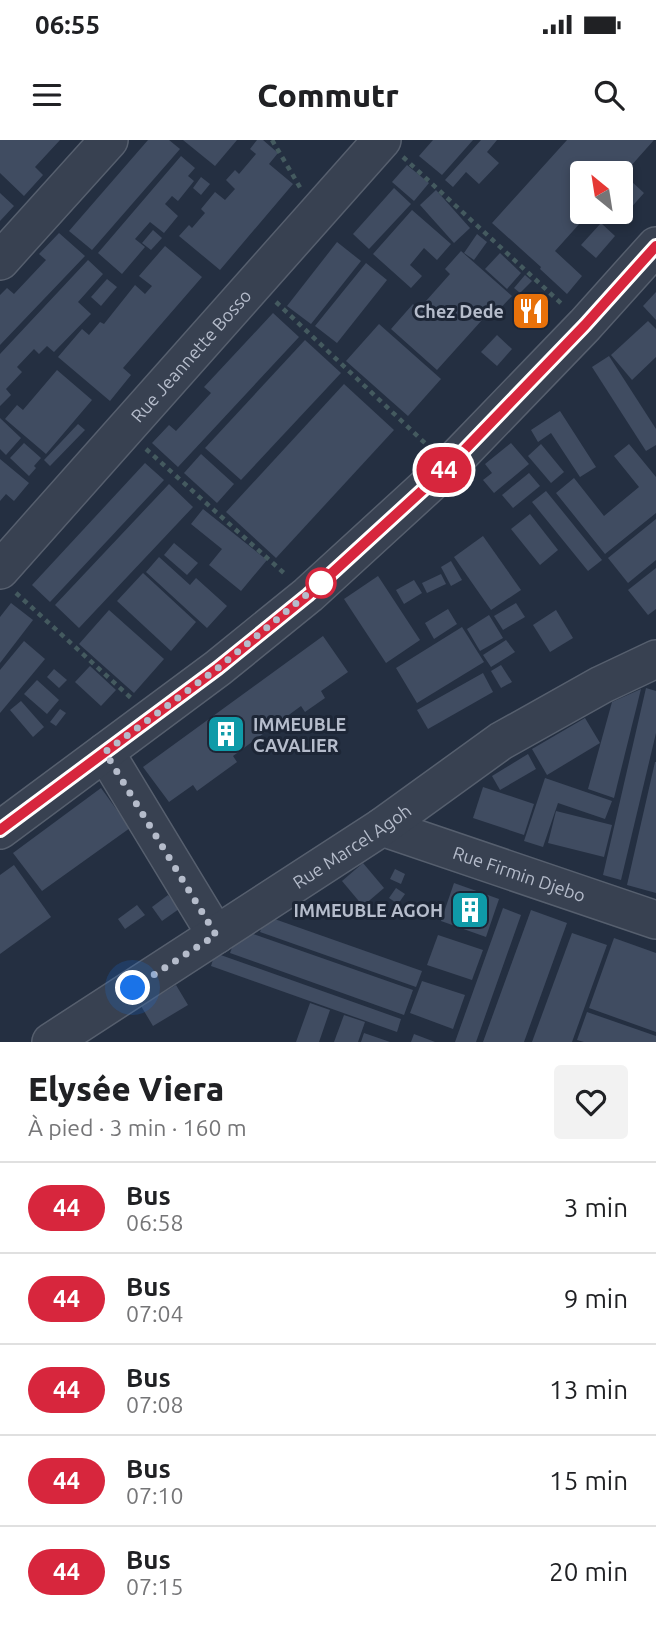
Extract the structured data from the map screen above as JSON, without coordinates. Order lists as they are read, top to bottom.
{
  "streets": {
    "street": ["Rue Jeannette Bosso", "Rue Marcel Agoh", "Rue Firmin Djebo"]
  },
  "crossings": [
    ["Rue Marcel Agoh", "Rue Firmin Djebo"]
  ],
  "places": {
    "restaurant": ["Chez Dede"],
    "building": ["IMMEUBLE CAVALIER", "IMMEUBLE AGOH"]
  },
  "lines": ["bus line 44"],
  "north": "top left",
  "page": {
    "status": "06:55",
    "header": "Commutr",
    "on_map": "44",
    "heading": ["Elysée Viera", "À pied · 3 min · 160 m"],
    "list": [
      {
        "mark": "44",
        "name": "Bus",
        "note": "06:58",
        "value": "3 min"
      },
      {
        "mark": "44",
        "name": "Bus",
        "note": "07:04",
        "value": "9 min"
      },
      {
        "mark": "44",
        "name": "Bus",
        "note": "07:08",
        "value": "13 min"
      },
      {
        "mark": "44",
        "name": "Bus",
        "note": "07:10",
        "value": "15 min"
      },
      {
        "mark": "44",
        "name": "Bus",
        "note": "07:15",
        "value": "20 min"
      }
    ]
  }
}
